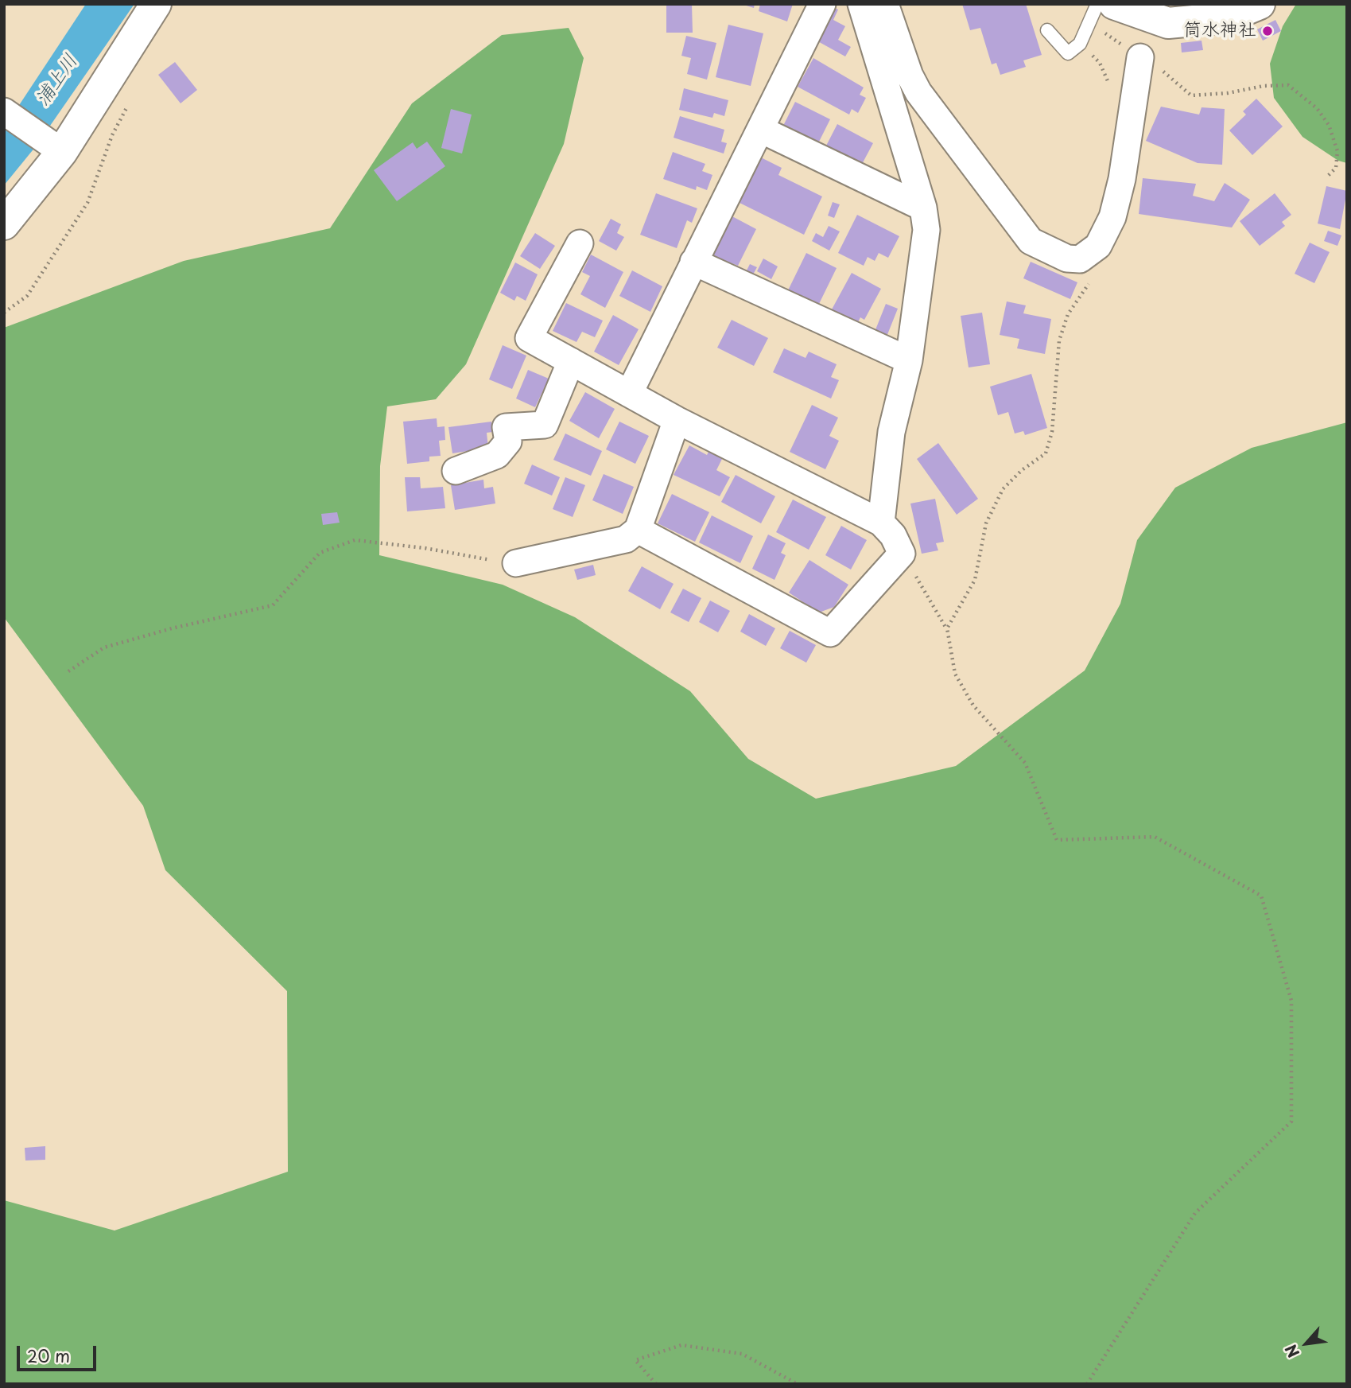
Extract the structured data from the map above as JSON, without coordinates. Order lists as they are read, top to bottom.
{
  "water": ["浦上川"],
  "places": ["筒水神社"],
  "scale_bar": "20 m",
  "north": "bottom left"
}
